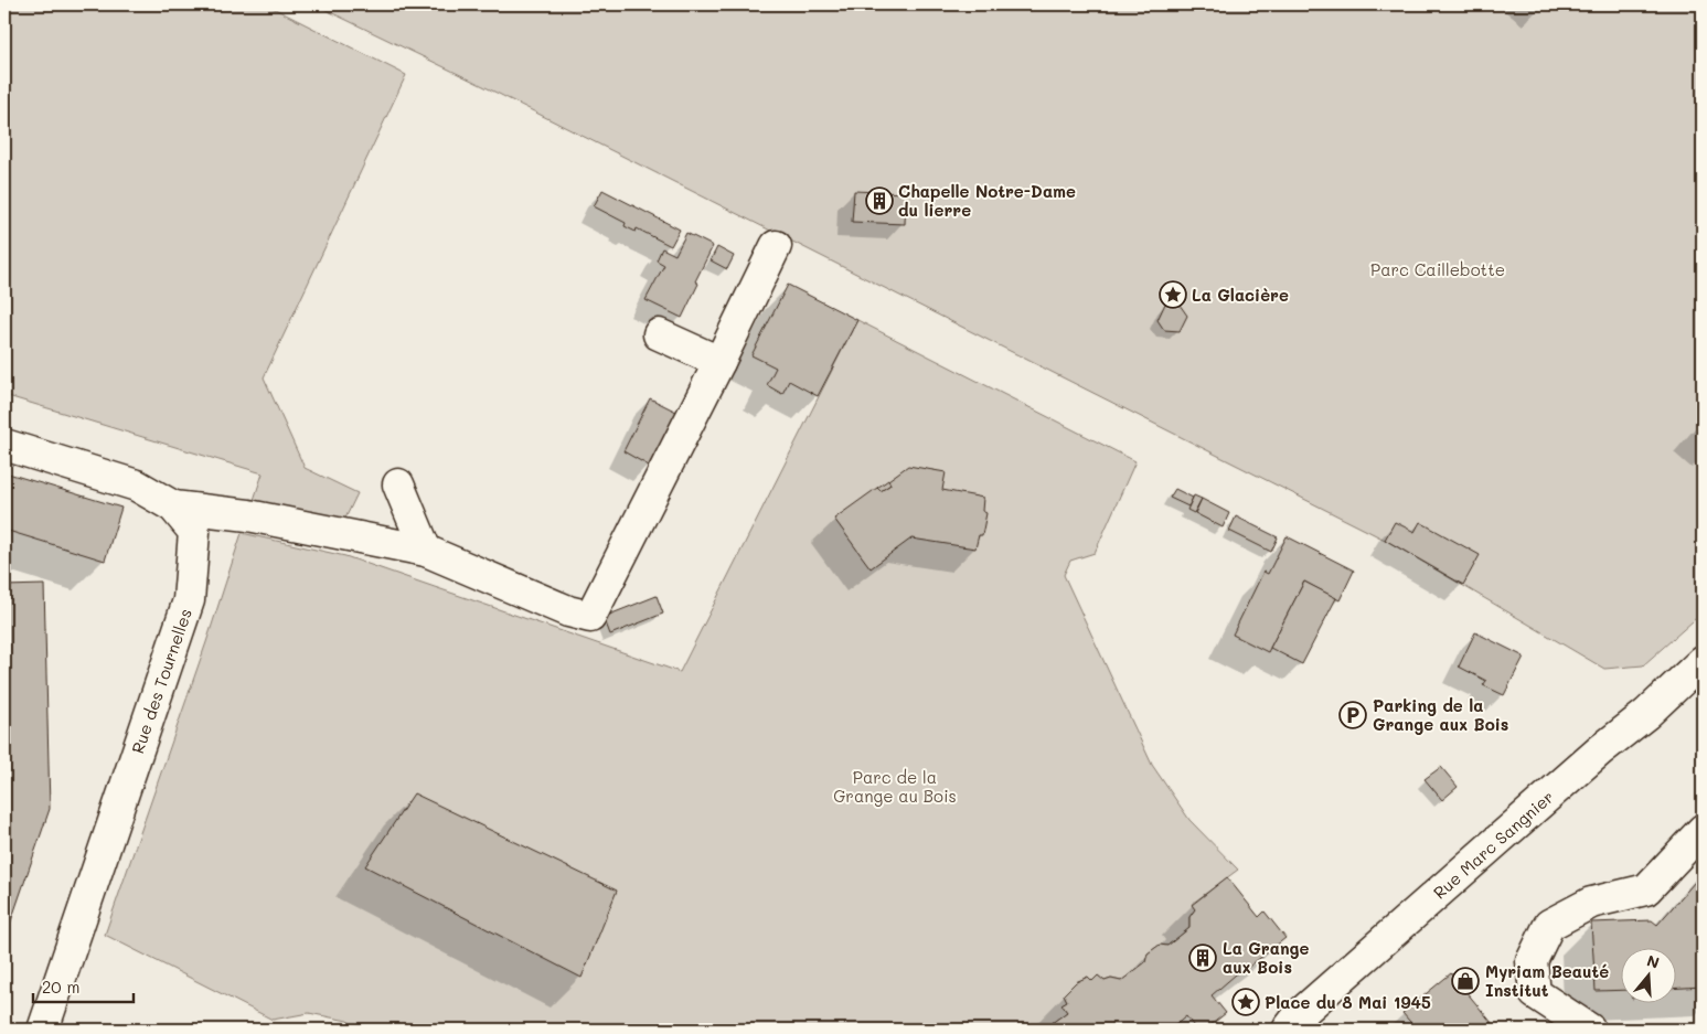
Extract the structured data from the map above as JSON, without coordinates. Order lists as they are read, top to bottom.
{
  "streets": {
    "street": ["Rue des Tournelles", "Rue Marc Sangnier"]
  },
  "parks": ["Parc Caillebotte", "Parc de la Grange au Bois"],
  "places": {
    "building": ["Chapelle Notre-Dame du lierre", "La Grange aux Bois"],
    "place": ["La Glacière", "Place du 8 Mai 1945"],
    "parking": ["Parking de la Grange aux Bois"],
    "shop": ["Myriam Beauté Institut"]
  },
  "scale_bar": "20 m",
  "north": "top"
}
